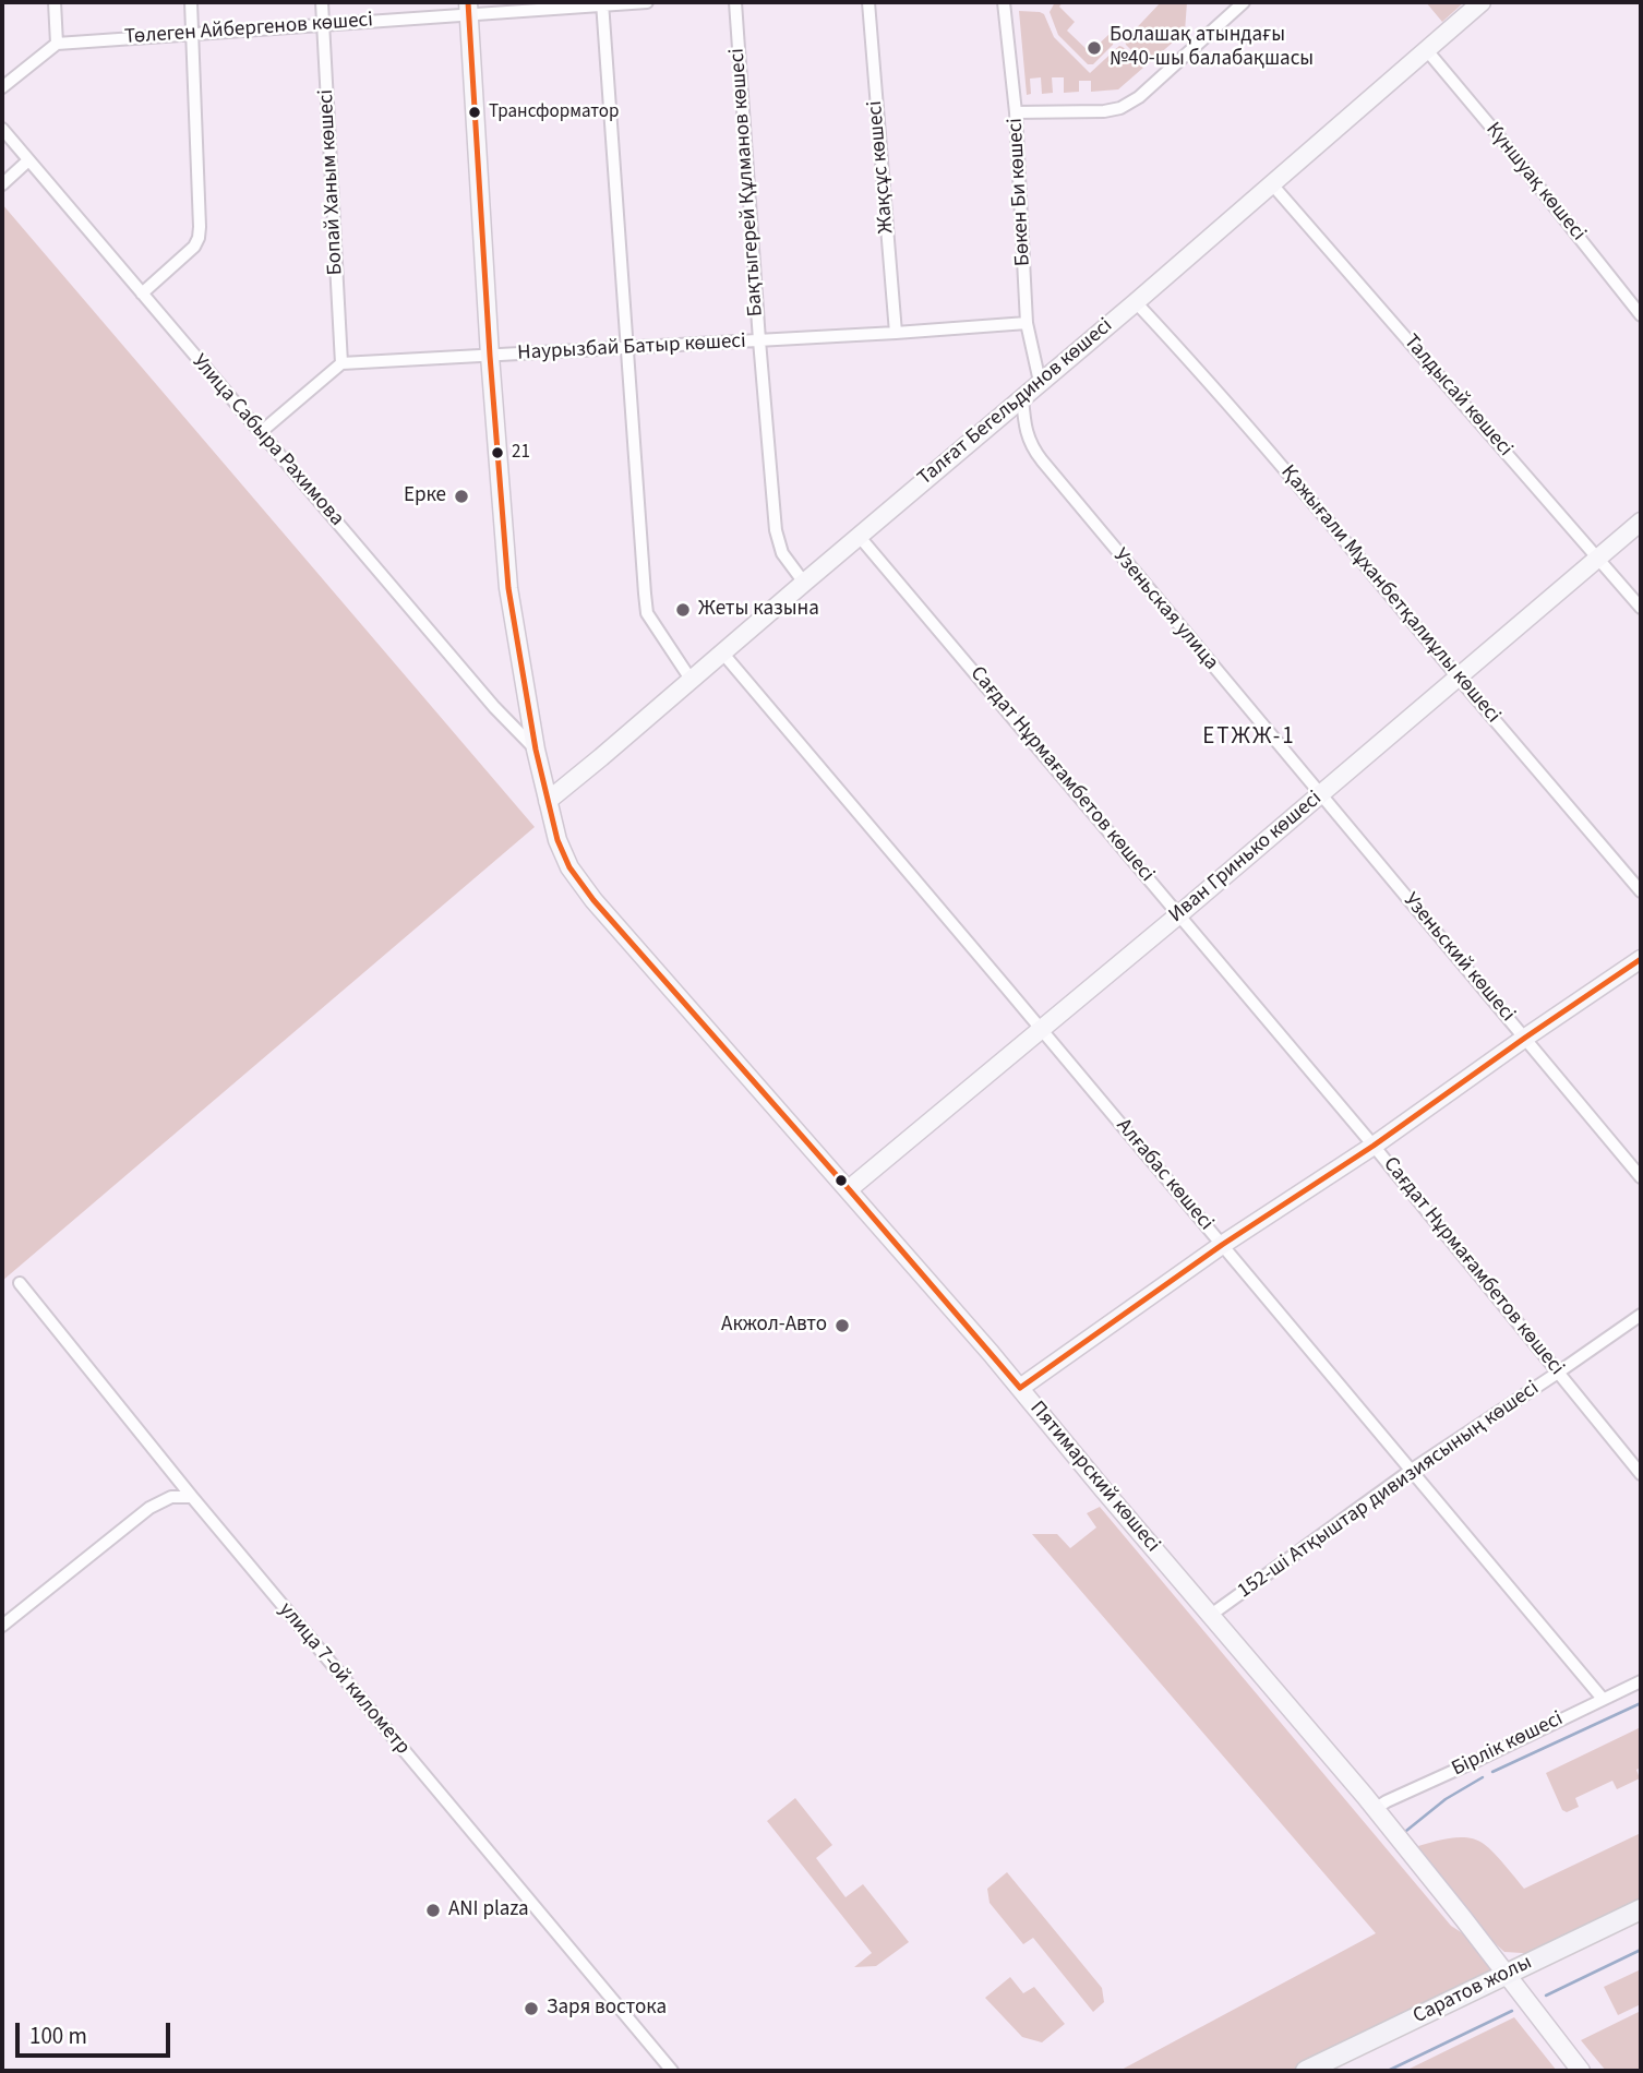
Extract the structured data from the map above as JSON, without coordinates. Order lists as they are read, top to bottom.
{
  "streets": {
    "main road": [
      "Талғат Бегельдинов көшесі",
      "Иван Гринько көшесі",
      "Пятимарский көшесі",
      "Саратов жолы"
    ],
    "street": [
      "Төлеген Айбергенов көшесі",
      "Жақсұс көшесі",
      "Бопай Ханым көшесі",
      "Бақтыгерей Құлманов көшесі",
      "Күншуақ көшесі",
      "Бөкен Би көшесі",
      "Наурызбай Батыр көшесі",
      "Талдысай көшесі",
      "Улица Сабыра Рахимова",
      "Қажығали Мұханбетқалиұлы көшесі",
      "Узеньская улица",
      "Сағдат Нұрмағамбетов көшесі",
      "Узеньский көшесі",
      "Алғабас көшесі",
      "152-ші Атқыштар дивизиясының көшесі",
      "улица 7-ой километр",
      "Бірлік көшесі"
    ]
  },
  "crossings": [
    ["Төлеген Айбергенов көшесі", "Бопай Ханым көшесі"],
    ["Жақсұс көшесі", "Наурызбай Батыр көшесі"],
    ["Бопай Ханым көшесі", "Наурызбай Батыр көшесі"],
    ["Бақтыгерей Құлманов көшесі", "Наурызбай Батыр көшесі"],
    ["Бақтыгерей Құлманов көшесі", "Талғат Бегельдинов көшесі"],
    ["Күншуақ көшесі", "Талғат Бегельдинов көшесі"],
    ["Бөкен Би көшесі", "Наурызбай Батыр көшесі"],
    ["Бөкен Би көшесі", "Талғат Бегельдинов көшесі"],
    ["Талдысай көшесі", "Талғат Бегельдинов көшесі"],
    ["Талдысай көшесі", "Иван Гринько көшесі"],
    ["Талғат Бегельдинов көшесі", "Қажығали Мұханбетқалиұлы көшесі"],
    ["Талғат Бегельдинов көшесі", "Узеньская улица"],
    ["Талғат Бегельдинов көшесі", "Сағдат Нұрмағамбетов көшесі"],
    ["Талғат Бегельдинов көшесі", "Алғабас көшесі"],
    ["Талғат Бегельдинов көшесі", "Пятимарский көшесі"],
    ["Қажығали Мұханбетқалиұлы көшесі", "Иван Гринько көшесі"],
    ["Узеньская улица", "Иван Гринько көшесі"],
    ["Узеньская улица", "Узеньский көшесі"],
    ["Сағдат Нұрмағамбетов көшесі", "Иван Гринько көшесі"],
    ["Сағдат Нұрмағамбетов көшесі", "152-ші Атқыштар дивизиясының көшесі"],
    ["Иван Гринько көшесі", "Алғабас көшесі"],
    ["Иван Гринько көшесі", "Пятимарский көшесі"],
    ["Алғабас көшесі", "152-ші Атқыштар дивизиясының көшесі"],
    ["Алғабас көшесі", "Бірлік көшесі"],
    ["Пятимарский көшесі", "152-ші Атқыштар дивизиясының көшесі"],
    ["Пятимарский көшесі", "Бірлік көшесі"],
    ["Пятимарский көшесі", "Саратов жолы"]
  ],
  "districts": ["ЕТЖЖ-1"],
  "places": [
    "Болашақ атындағы №40-шы балабақшасы",
    "Трансформатор",
    "21",
    "Ерке",
    "Жеты казына",
    "Акжол-Авто",
    "ANI plaza",
    "Заря востока"
  ],
  "scale_bar": "100 m"
}
